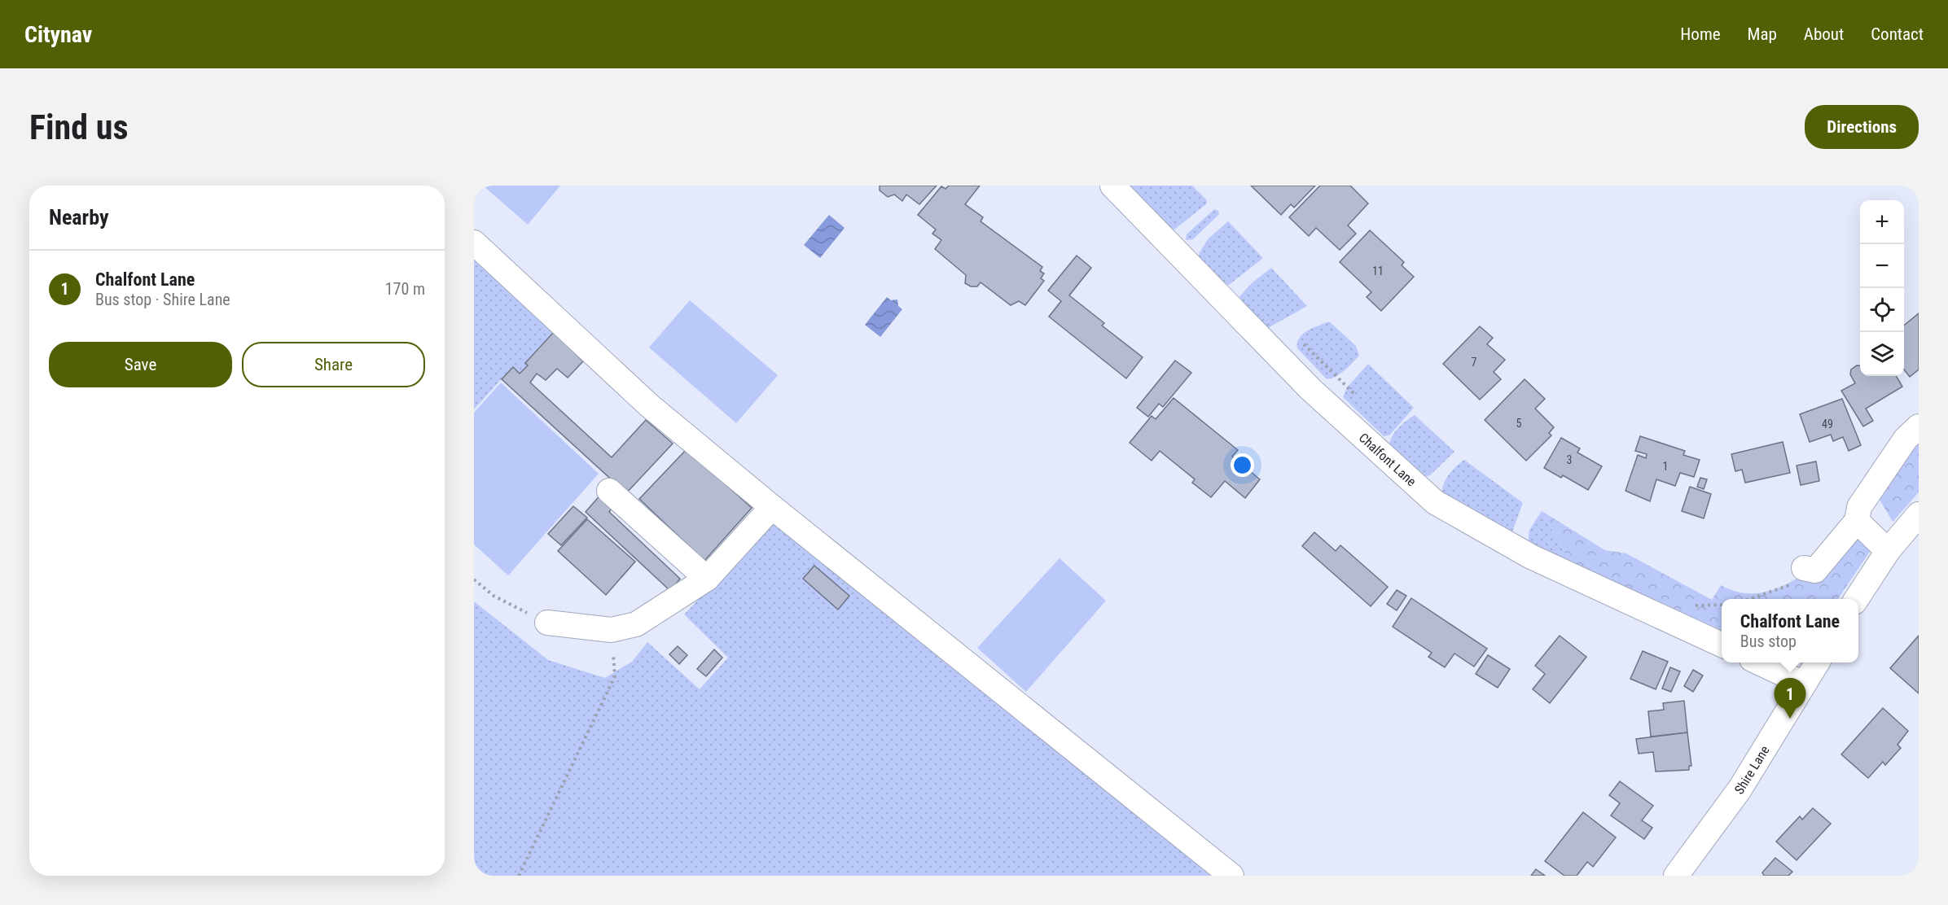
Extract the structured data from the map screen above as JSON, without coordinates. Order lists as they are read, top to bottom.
{
  "streets": {
    "street": ["Chalfont Lane", "Shire Lane"]
  },
  "house_numbers": [
    "11",
    "7",
    "5",
    "49",
    "3",
    "1"
  ],
  "page": {
    "header": "Citynav",
    "nav": [
      "Home",
      "Map",
      "About",
      "Contact"
    ],
    "buttons": [
      "Directions",
      ["Save", "Share"]
    ],
    "title": "Find us",
    "heading": "Nearby",
    "map_buttons": ["+", "−"],
    "list": [
      {
        "mark": "1",
        "name": "Chalfont Lane",
        "note": "Bus stop · Shire Lane",
        "value": "170 m"
      }
    ],
    "popup": ["Chalfont Lane", "Bus stop"],
    "pins": "1"
  }
}
